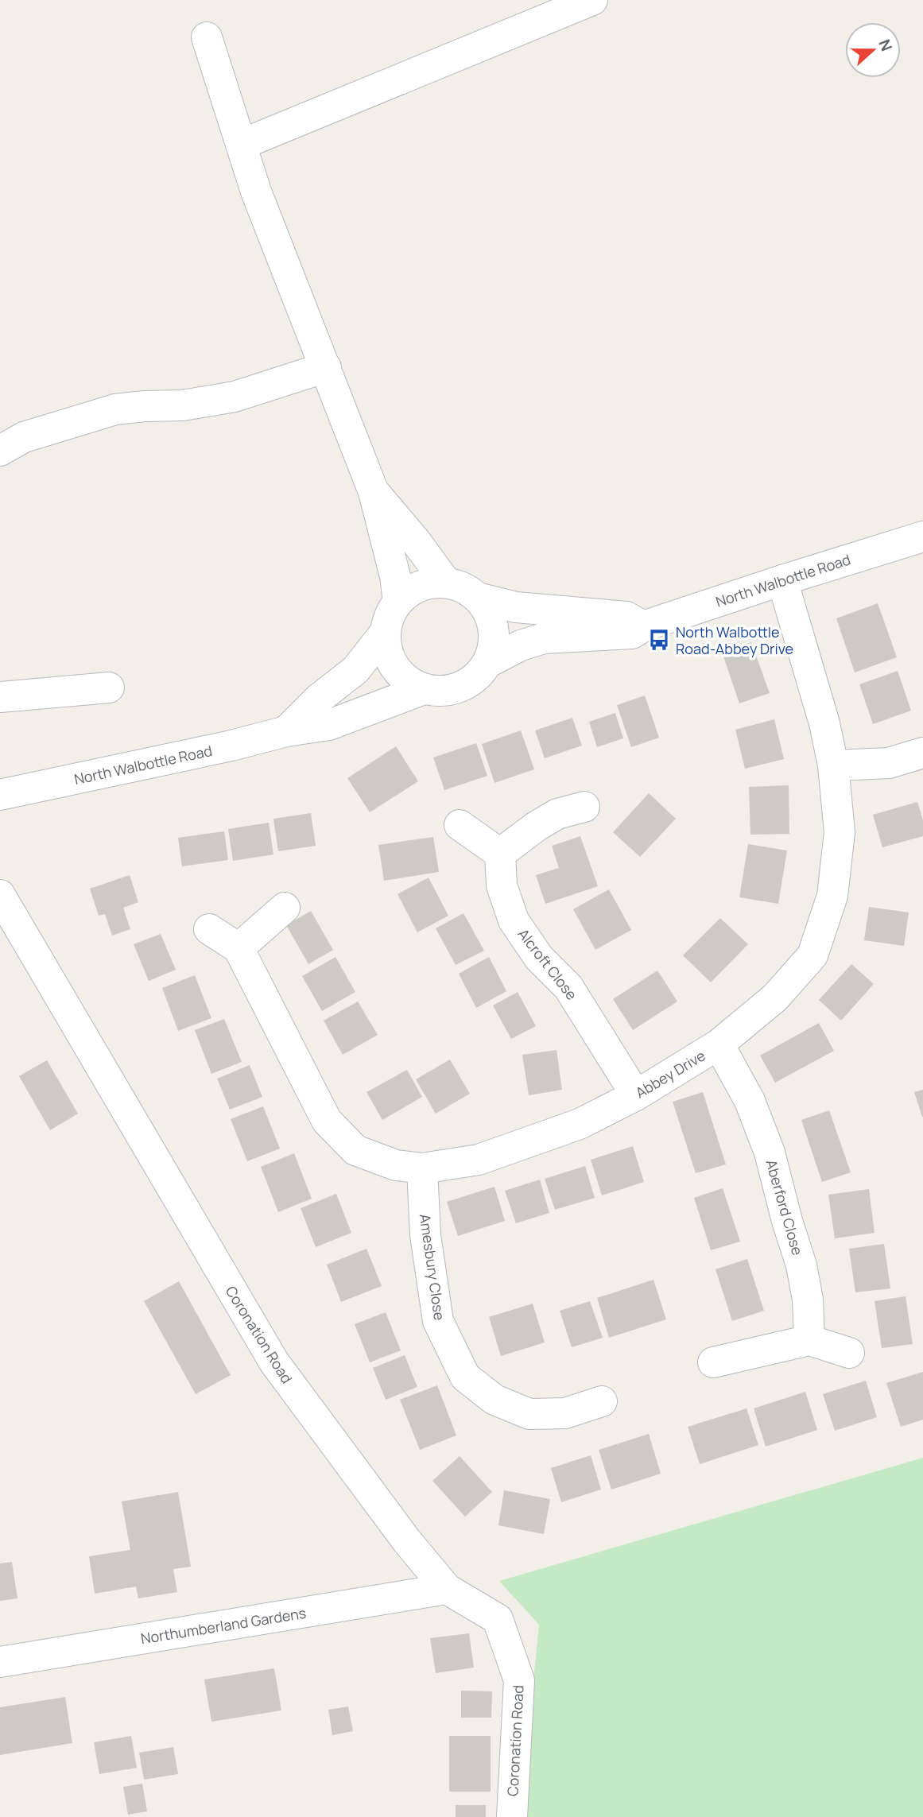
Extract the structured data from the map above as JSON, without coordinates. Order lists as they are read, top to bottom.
{
  "streets": {
    "street": [
      "North Walbottle Road",
      "Alcroft Close",
      "Abbey Drive",
      "Aberford Close",
      "Amesbury Close",
      "Coronation Road",
      "Northumberland Gardens"
    ]
  },
  "crossings": [
    ["North Walbottle Road", "Abbey Drive"],
    ["Alcroft Close", "Abbey Drive"],
    ["Abbey Drive", "Aberford Close"],
    ["Abbey Drive", "Amesbury Close"],
    ["Coronation Road", "Northumberland Gardens"]
  ],
  "places": {
    "bus stop": ["North Walbottle Road-Abbey Drive"]
  },
  "north": "right"
}
